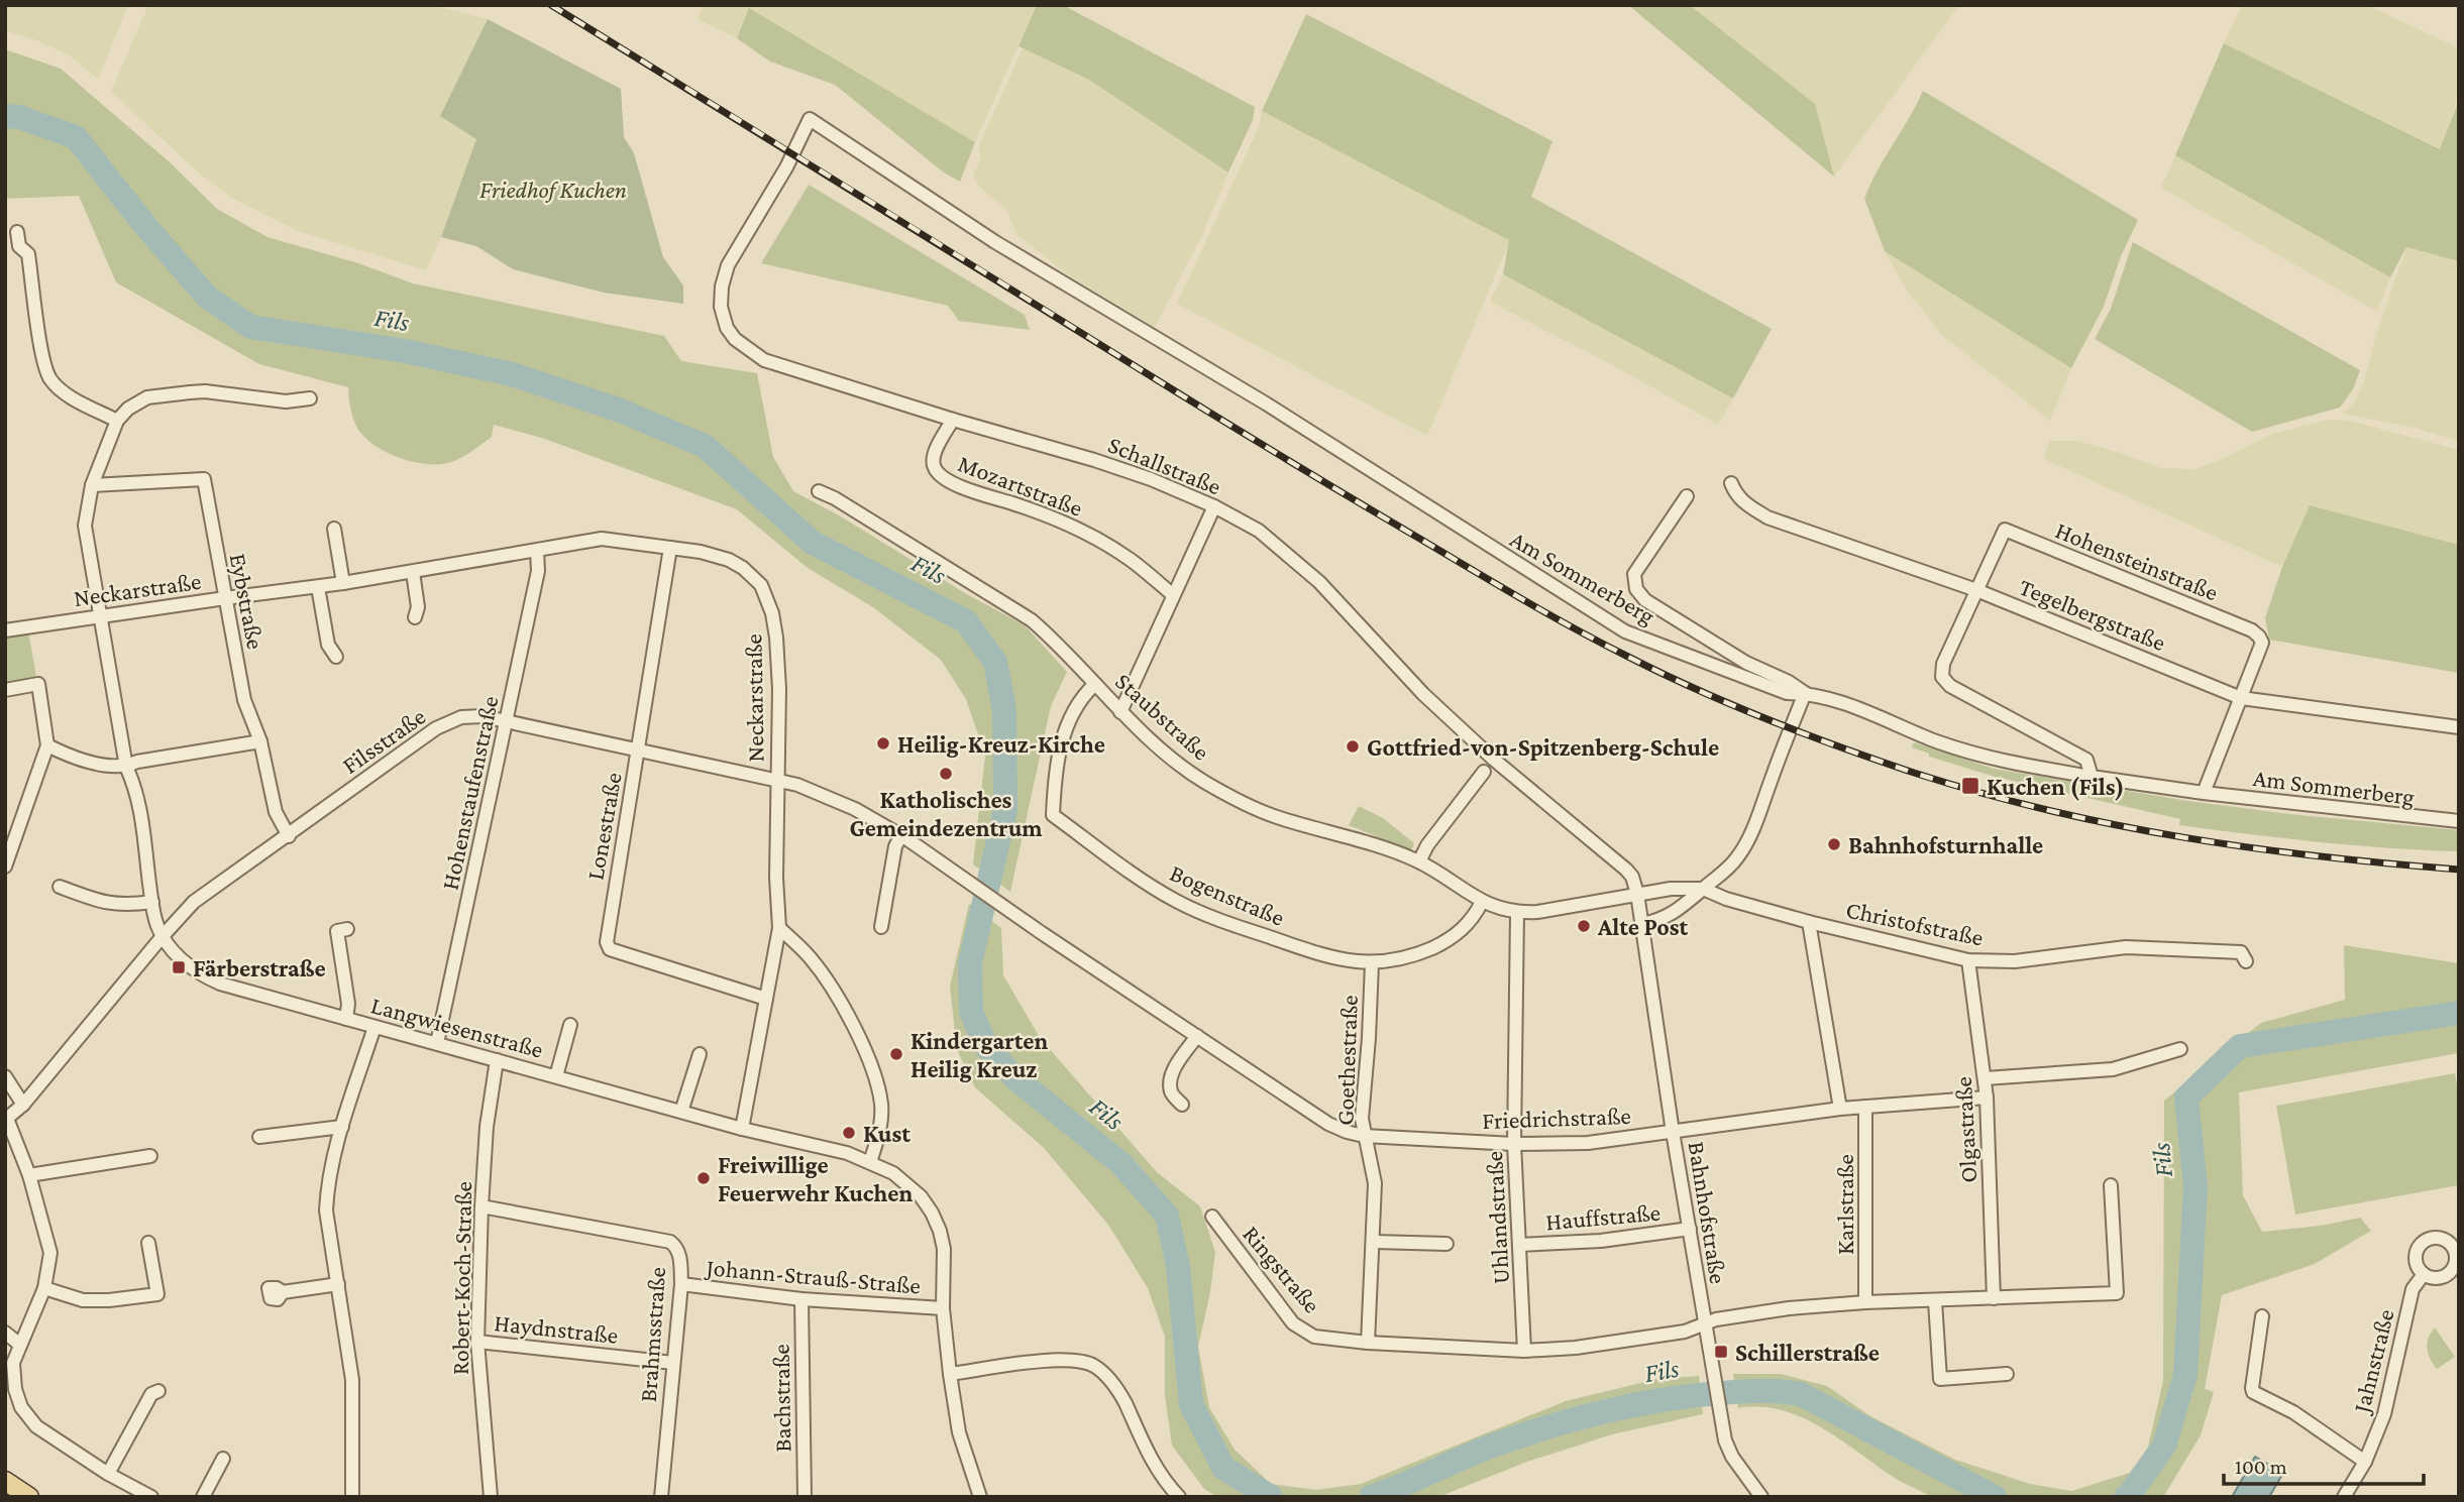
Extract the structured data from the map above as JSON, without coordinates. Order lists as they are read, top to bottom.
{
  "streets": {
    "street": [
      "Schallstraße",
      "Mozartstraße",
      "Hohensteinstraße",
      "Am Sommerberg",
      "Neckarstraße",
      "Eybstraße",
      "Tegelbergstraße",
      "Staubstraße",
      "Filsstraße",
      "Hohenstaufenstraße",
      "Lonestraße",
      "Bogenstraße",
      "Christofstraße",
      "Langwiesenstraße",
      "Goethestraße",
      "Friedrichstraße",
      "Olgastraße",
      "Karlstraße",
      "Bahnhofstraße",
      "Hauffstraße",
      "Uhlandstraße",
      "Ringstraße",
      "Johann-Strauß-Straße",
      "Robert-Koch-Straße",
      "Haydnstraße",
      "Brahmsstraße",
      "Jahnstraße",
      "Bachstraße"
    ]
  },
  "crossings": [
    ["Schallstraße", "Mozartstraße"],
    ["Schallstraße", "Am Sommerberg"],
    ["Schallstraße", "Staubstraße"],
    ["Schallstraße", "Bahnhofstraße"],
    ["Hohensteinstraße", "Am Sommerberg"],
    ["Hohensteinstraße", "Tegelbergstraße"],
    ["Am Sommerberg", "Tegelbergstraße"],
    ["Neckarstraße", "Eybstraße"],
    ["Neckarstraße", "Filsstraße"],
    ["Neckarstraße", "Hohenstaufenstraße"],
    ["Neckarstraße", "Lonestraße"],
    ["Neckarstraße", "Langwiesenstraße"],
    ["Eybstraße", "Filsstraße"],
    ["Staubstraße", "Bogenstraße"],
    ["Staubstraße", "Bahnhofstraße"],
    ["Staubstraße", "Uhlandstraße"],
    ["Filsstraße", "Hohenstaufenstraße"],
    ["Filsstraße", "Lonestraße"],
    ["Filsstraße", "Langwiesenstraße"],
    ["Filsstraße", "Friedrichstraße"],
    ["Hohenstaufenstraße", "Langwiesenstraße"],
    ["Bogenstraße", "Goethestraße"],
    ["Christofstraße", "Olgastraße"],
    ["Langwiesenstraße", "Johann-Strauß-Straße"],
    ["Langwiesenstraße", "Robert-Koch-Straße"],
    ["Goethestraße", "Friedrichstraße"],
    ["Goethestraße", "Ringstraße"],
    ["Friedrichstraße", "Olgastraße"],
    ["Friedrichstraße", "Karlstraße"],
    ["Friedrichstraße", "Bahnhofstraße"],
    ["Friedrichstraße", "Uhlandstraße"],
    ["Bahnhofstraße", "Hauffstraße"],
    ["Hauffstraße", "Uhlandstraße"],
    ["Johann-Strauß-Straße", "Brahmsstraße"],
    ["Johann-Strauß-Straße", "Bachstraße"],
    ["Robert-Koch-Straße", "Haydnstraße"],
    ["Robert-Koch-Straße", "Brahmsstraße"],
    ["Haydnstraße", "Brahmsstraße"]
  ],
  "water": ["Fils"],
  "parks": ["Friedhof Kuchen"],
  "places": {
    "other": [
      "Heilig-Kreuz-Kirche",
      "Gottfried-von-Spitzenberg-Schule",
      "Katholisches Gemeindezentrum",
      "Bahnhofsturnhalle",
      "Alte Post",
      "Kindergarten Heilig Kreuz",
      "Kust",
      "Freiwillige Feuerwehr Kuchen"
    ],
    "transit": ["Kuchen (Fils)", "Färberstraße", "Schillerstraße"]
  },
  "scale_bar": "100 m"
}
